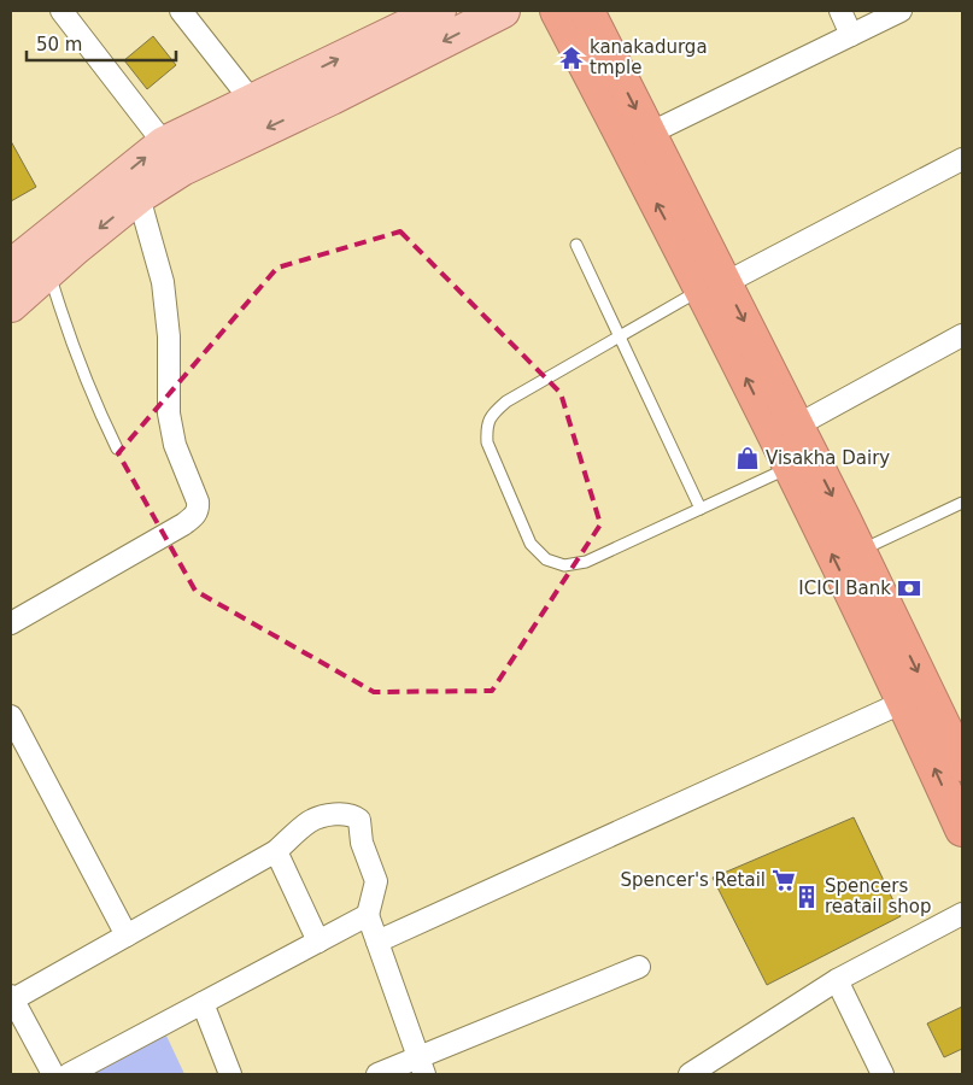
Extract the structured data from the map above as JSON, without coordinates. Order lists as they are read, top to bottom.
{
  "places": {
    "temple": ["kanakadurga tmple"],
    "shop": ["Visakha Dairy"],
    "bank": ["ICICI Bank"],
    "supermarket": ["Spencer's Retail"],
    "building": ["Spencers reatail shop"]
  },
  "scale_bar": "50 m"
}
